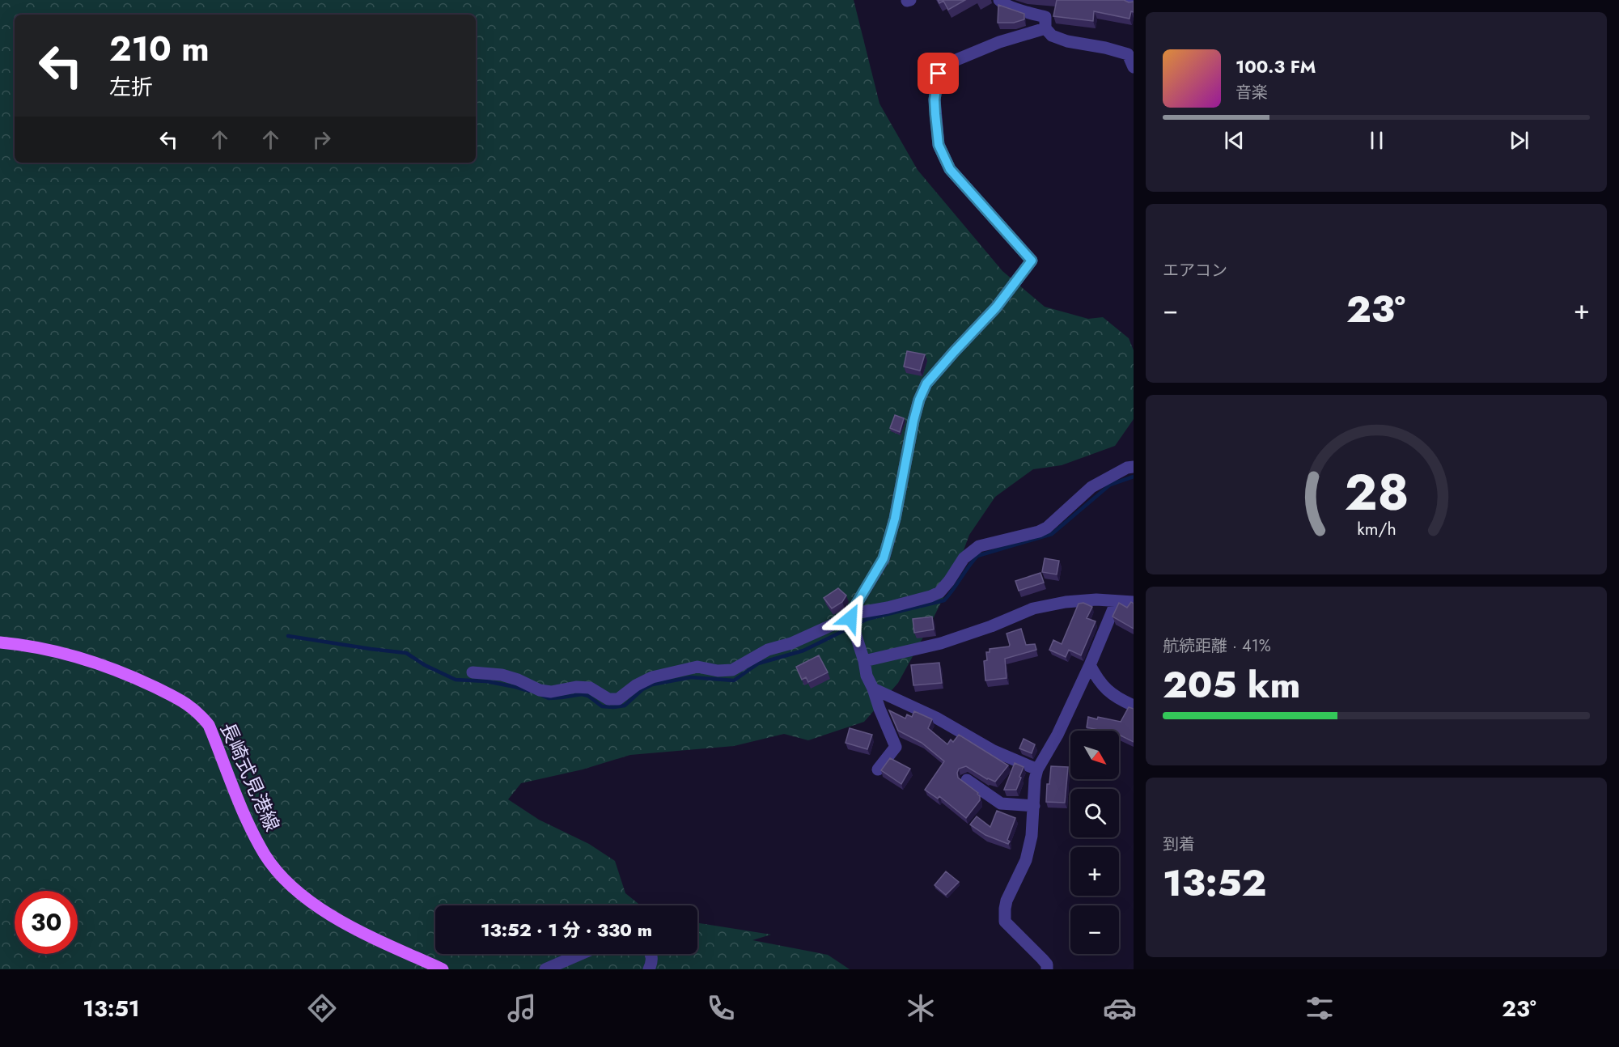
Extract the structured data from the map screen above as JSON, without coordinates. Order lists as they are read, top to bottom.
{
  "streets": {
    "main road": ["長崎式見港線"]
  },
  "north": "bottom right",
  "page": {
    "turn": ["210 m", "左折"],
    "song": ["100.3 FM", "音楽"],
    "tile": [
      "エアコン",
      ["航続距離 · 41%", "205 km"],
      ["到着", "13:52"]
    ],
    "heat": ["−", "23°", "+"],
    "map_buttons": ["+", "−"],
    "limit": "30",
    "trip": "13:52 · 1 分 · 330 m",
    "tabs": ["13:51", "23°"],
    "gauge": ["28", "km/h"]
  }
}
